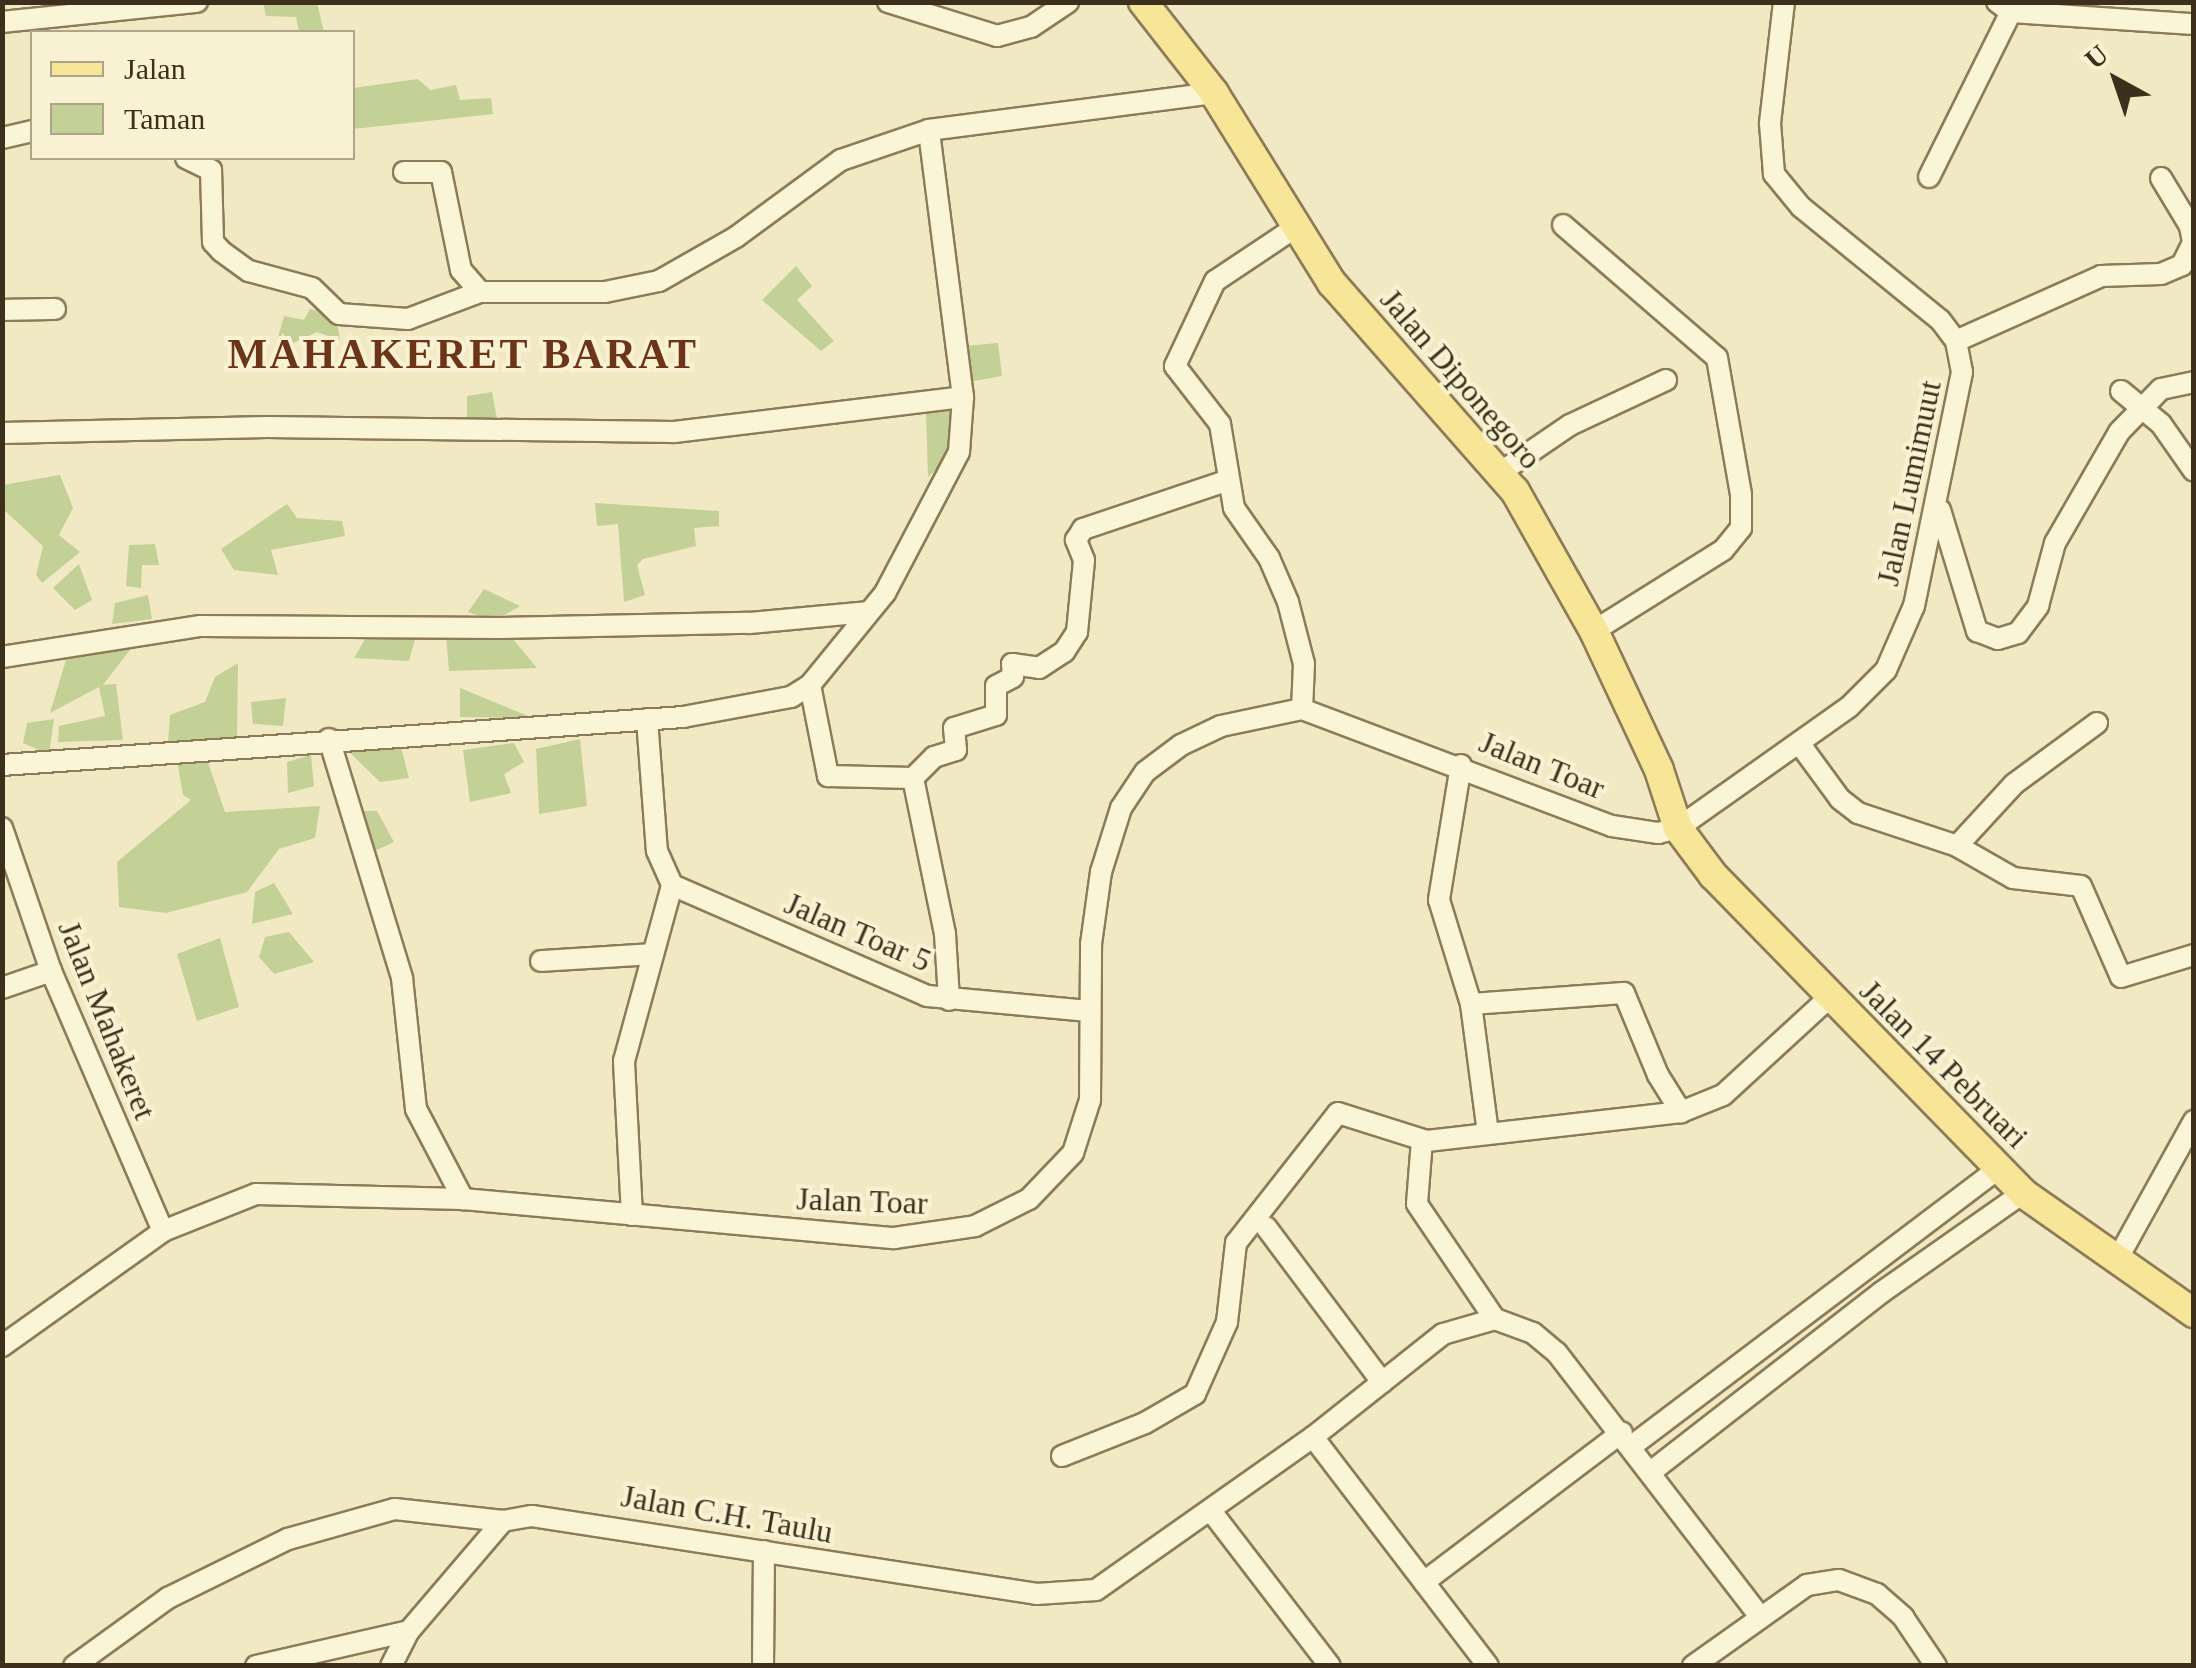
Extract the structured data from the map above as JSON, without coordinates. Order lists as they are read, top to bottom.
{
  "streets": {
    "main road": ["Jalan Diponegoro", "Jalan 14 Pebruari"],
    "street": [
      "Jalan Lumimuut",
      "Jalan Toar",
      "Jalan Toar 5",
      "Jalan Mahakeret",
      "Jalan C.H. Taulu"
    ]
  },
  "crossings": [
    ["Jalan Diponegoro", "Jalan Lumimuut"],
    ["Jalan Diponegoro", "Jalan Toar"],
    ["Jalan Diponegoro", "Jalan 14 Pebruari"],
    ["Jalan Lumimuut", "Jalan Toar"],
    ["Jalan Lumimuut", "Jalan 14 Pebruari"],
    ["Jalan Toar", "Jalan Toar 5"],
    ["Jalan Toar", "Jalan Mahakeret"],
    ["Jalan Toar", "Jalan 14 Pebruari"]
  ],
  "districts": ["MAHAKERET BARAT"],
  "legend": ["Jalan", "Taman"],
  "north": "top left"
}
